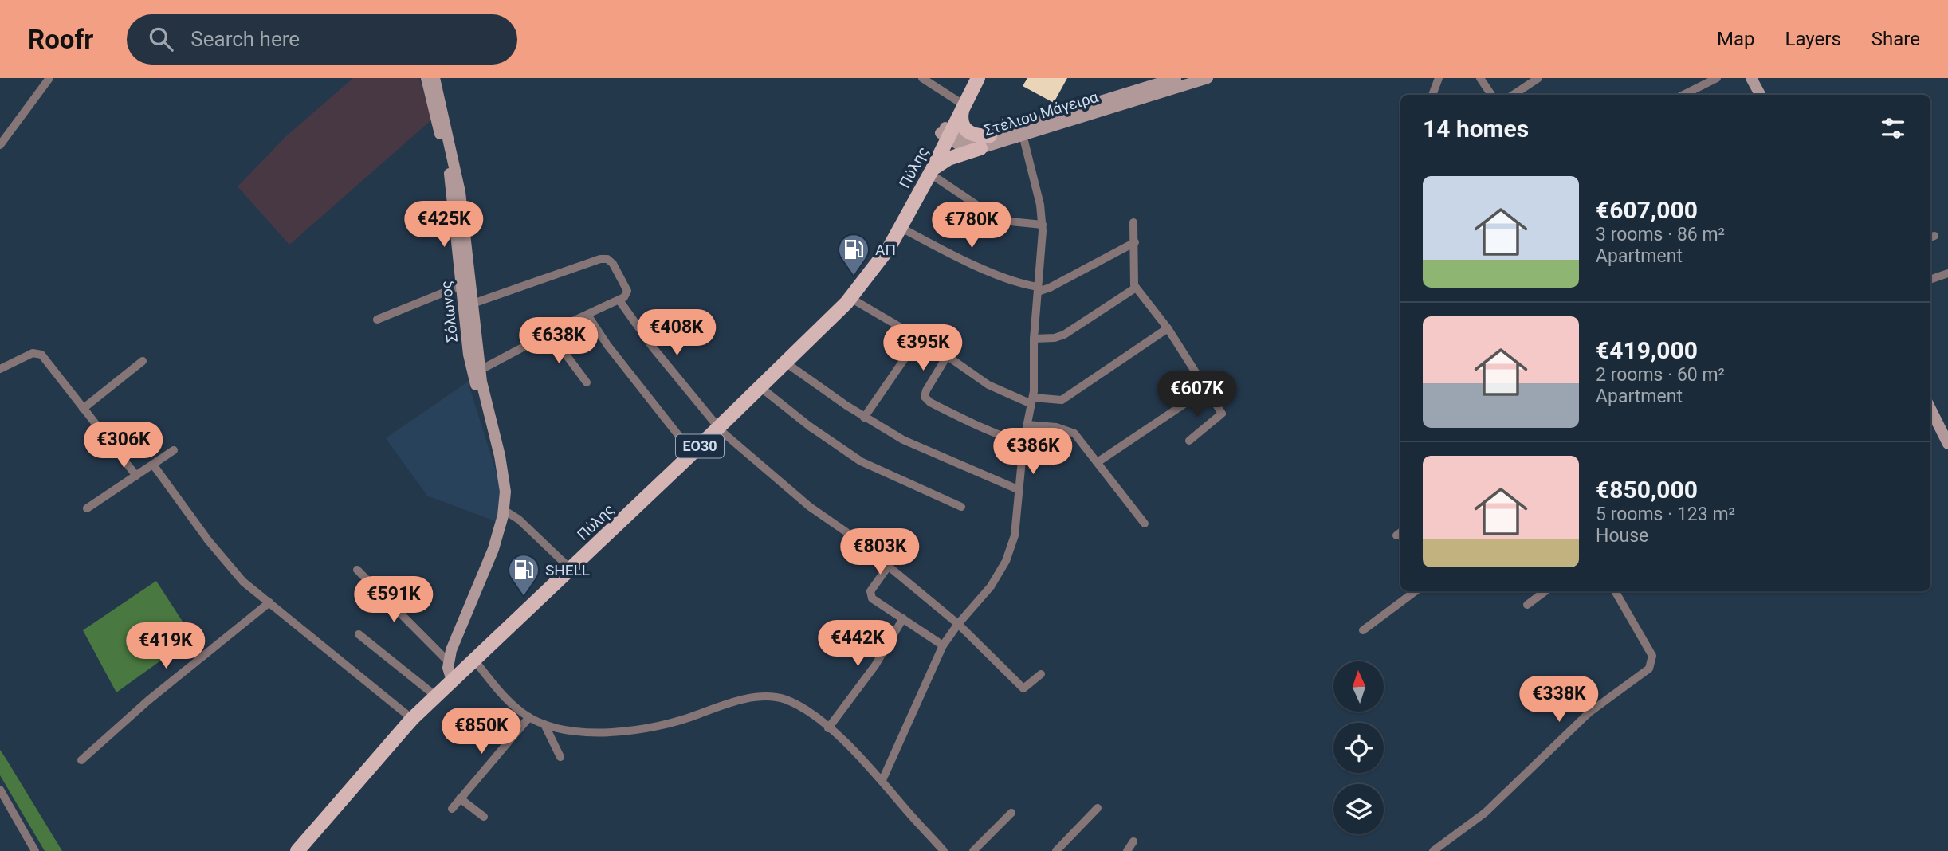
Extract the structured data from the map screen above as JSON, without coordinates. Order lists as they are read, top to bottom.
{
  "streets": {
    "main road": ["Πύλης", "ΕΟ30"],
    "street": ["Στέλιου Μάγειρα", "Σόλωνος"]
  },
  "crossings": [
    ["Στέλιου Μάγειρα", "Πύλης"]
  ],
  "places": {
    "fuel station": ["ΑΠ", "SHELL"]
  },
  "north": "top",
  "page": {
    "header": "Roofr",
    "search": "Search here",
    "nav": ["Map", "Layers", "Share"],
    "heading": "14 homes",
    "list": [
      {
        "name": "€607,000",
        "note": "3 rooms · 86 m² · Apartment"
      },
      {
        "name": "€419,000",
        "note": "2 rooms · 60 m² · Apartment"
      },
      {
        "name": "€850,000",
        "note": "5 rooms · 123 m² · House"
      }
    ],
    "price": [
      "€425K",
      "€780K",
      "€408K",
      "€638K",
      "€395K",
      "€607K",
      "€306K",
      "€386K",
      "€803K",
      "€591K",
      "€442K",
      "€419K",
      "€338K",
      "€850K"
    ]
  }
}
